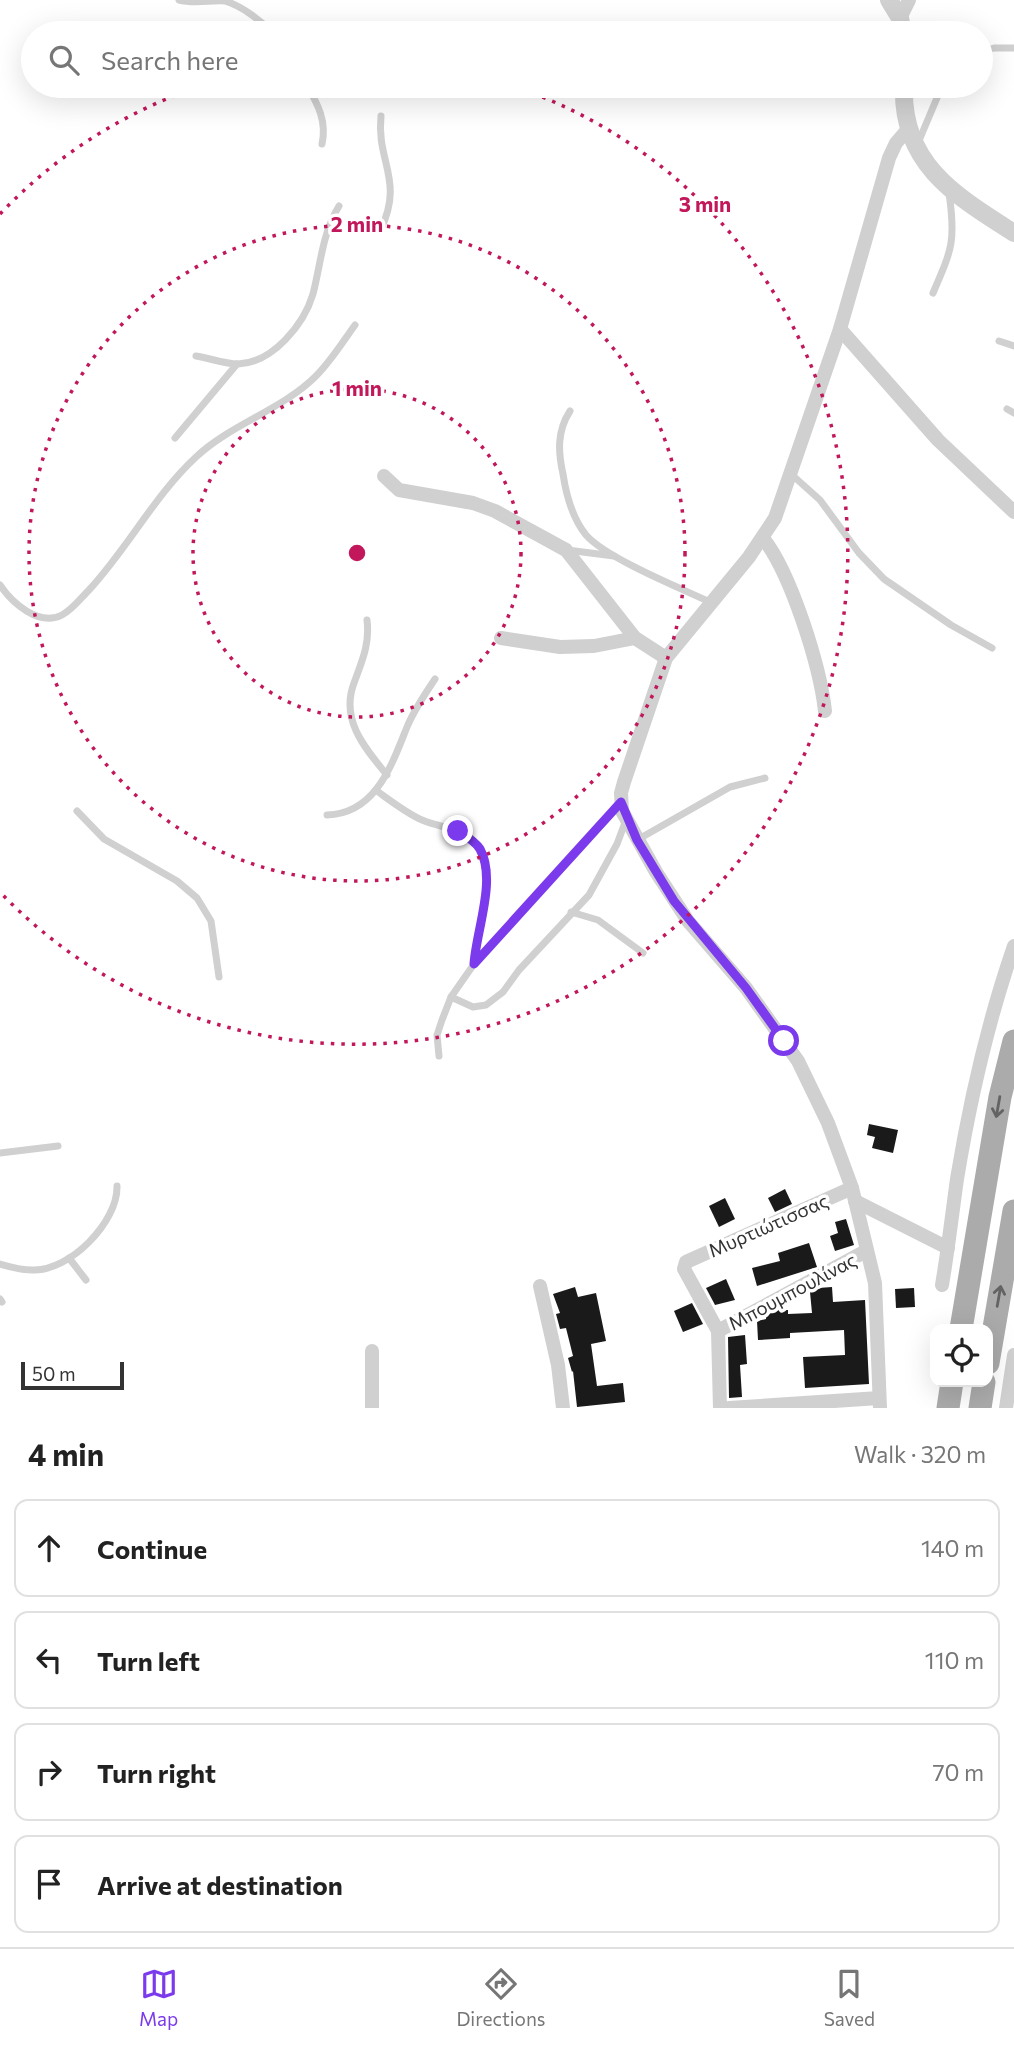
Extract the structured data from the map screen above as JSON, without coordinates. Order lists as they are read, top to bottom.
{
  "streets": {
    "street": ["Μυρτιώτισσας", "Μπουμπουλίνας"]
  },
  "crossings": [
    ["Μυρτιώτισσας", "Μπουμπουλίνας"]
  ],
  "scale_bar": "50 m",
  "page": {
    "search": "Search here",
    "scale": "50 m",
    "heading": ["4 min", "Walk · 320 m"],
    "list": [
      ["Continue", "140 m"],
      ["Turn left", "110 m"],
      ["Turn right", "70 m"],
      "Arrive at destination"
    ],
    "nav": ["Map", "Directions", "Saved"]
  },
  "rings": ["3 min", "2 min", "1 min"]
}
